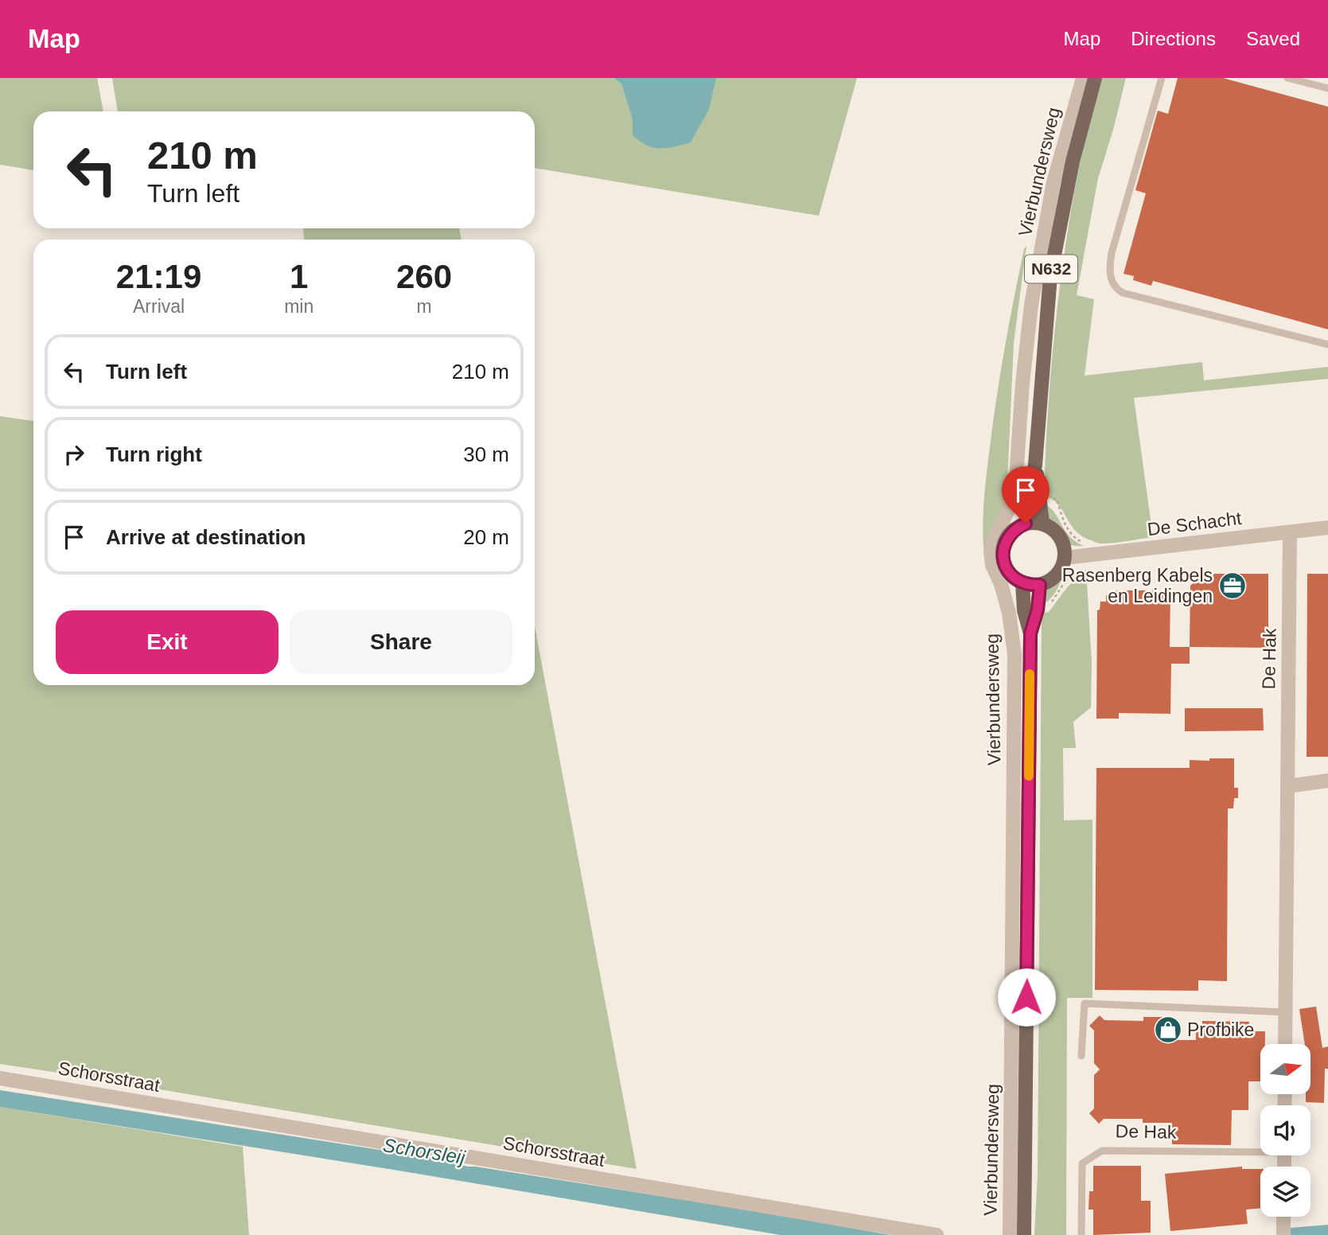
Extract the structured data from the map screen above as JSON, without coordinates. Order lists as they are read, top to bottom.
{
  "streets": {
    "main road": ["Vierbundersweg", "N632"],
    "street": ["De Schacht", "De Hak", "Schorsstraat"]
  },
  "crossings": [
    ["Vierbundersweg", "De Schacht"],
    ["De Schacht", "De Hak"]
  ],
  "water": ["Schorsleij"],
  "places": {
    "office": ["Rasenberg Kabels en Leidingen"],
    "shop": ["Profbike"]
  },
  "north": "right",
  "page": {
    "header": "Map",
    "nav": ["Map", "Directions", "Saved"],
    "turn": ["210 m", "Turn left"],
    "eta": [
      "21:19",
      "Arrival",
      "1",
      "min",
      "260",
      "m"
    ],
    "list": [
      {
        "name": "Turn left",
        "value": "210 m"
      },
      {
        "name": "Turn right",
        "value": "30 m"
      },
      {
        "name": "Arrive at destination",
        "value": "20 m"
      }
    ],
    "buttons": ["Exit", "Share"]
  }
}
